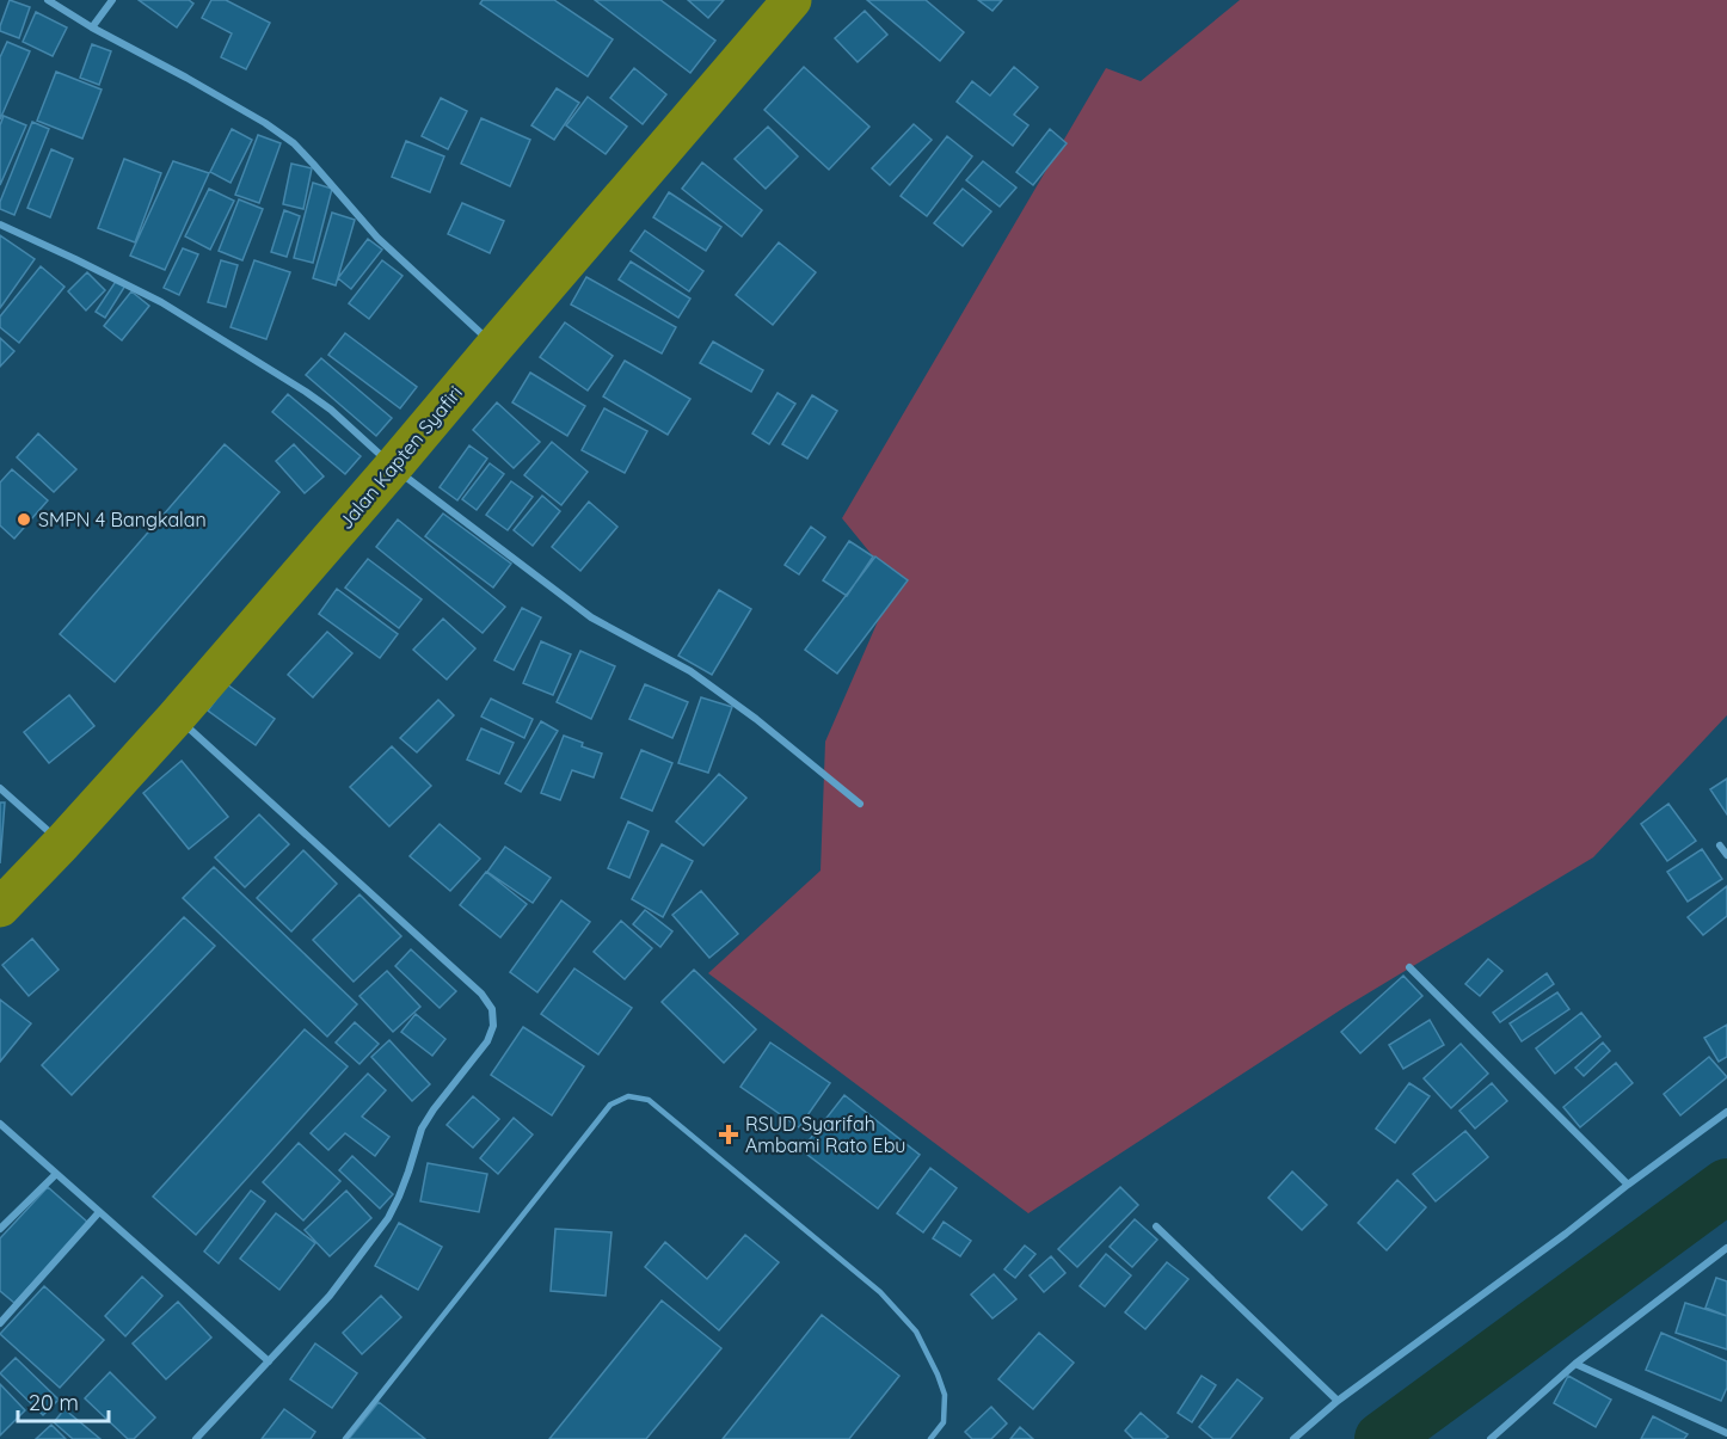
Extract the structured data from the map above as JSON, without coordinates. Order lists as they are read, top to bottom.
{
  "streets": {
    "highway": ["Jalan Kapten Syafiri"]
  },
  "places": {
    "other": ["SMPN 4 Bangkalan"],
    "health": ["RSUD Syarifah Ambami Rato Ebu"]
  },
  "scale_bar": "20 m"
}
